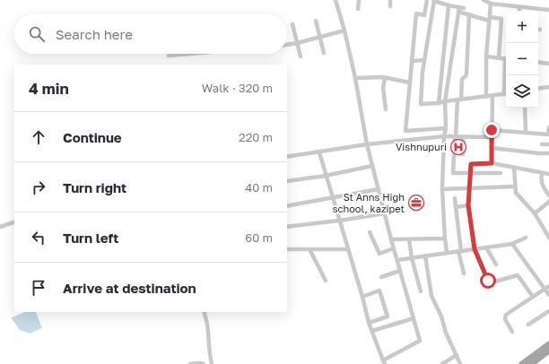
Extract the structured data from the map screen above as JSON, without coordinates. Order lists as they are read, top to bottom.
{
  "places": {
    "hospital": ["Vishnupuri"],
    "office": ["St Anns High school, kazipet"]
  },
  "page": {
    "map_buttons": ["+", "−"],
    "search": "Search here",
    "heading": ["4 min", "Walk · 320 m"],
    "list": [
      ["Continue", "220 m"],
      ["Turn right", "40 m"],
      ["Turn left", "60 m"],
      "Arrive at destination"
    ]
  }
}
